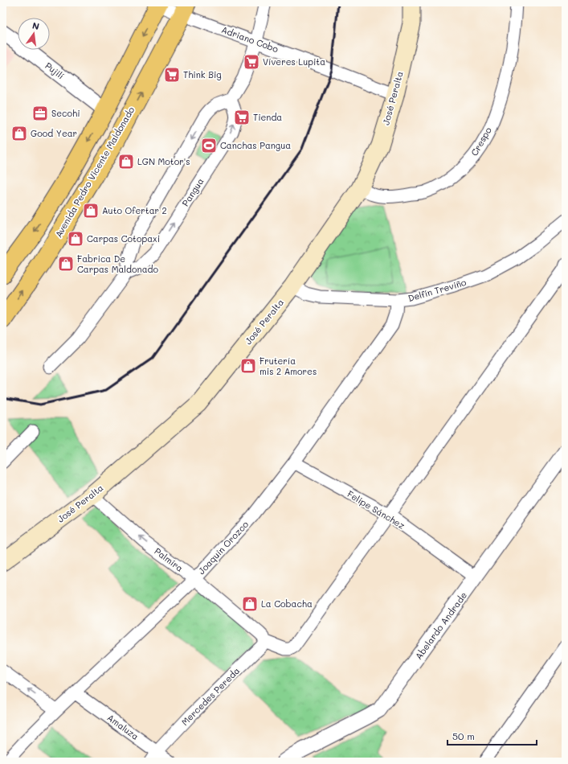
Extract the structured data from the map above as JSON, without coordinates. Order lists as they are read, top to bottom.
{
  "streets": {
    "main road": ["José Peralta", "Avenida Pedro Vicente Maldonado"],
    "street": [
      "Adriano Cobo",
      "Pujilí",
      "Crespo",
      "Pangua",
      "Delfín Treviño",
      "Felipe Sánchez",
      "Joaquín Orozco",
      "Palmira",
      "Abelardo Andrade",
      "Mercedes Pereda",
      "Amaluza"
    ]
  },
  "crossings": [
    ["Adriano Cobo", "José Peralta"],
    ["Adriano Cobo", "Avenida Pedro Vicente Maldonado"],
    ["José Peralta", "Crespo"],
    ["José Peralta", "Delfín Treviño"],
    ["José Peralta", "Palmira"],
    ["Delfín Treviño", "Joaquín Orozco"],
    ["Felipe Sánchez", "Joaquín Orozco"],
    ["Joaquín Orozco", "Palmira"],
    ["Joaquín Orozco", "Amaluza"],
    ["Palmira", "Mercedes Pereda"],
    ["Mercedes Pereda", "Amaluza"]
  ],
  "one_way": ["Palmira"],
  "places": {
    "supermarket": ["Víveres Lupita", "Think Big", "Tienda"],
    "office": ["Secohi"],
    "shop": [
      "Good Year",
      "LGN Motor's",
      "Auto Ofertar 2",
      "Carpas Cotopaxi",
      "Fabrica De Carpas Maldonado",
      "Frutería mis 2 Amores",
      "La Cobacha"
    ],
    "sports": ["Canchas Pangua"]
  },
  "scale_bar": "50 m",
  "north": "top"
}
